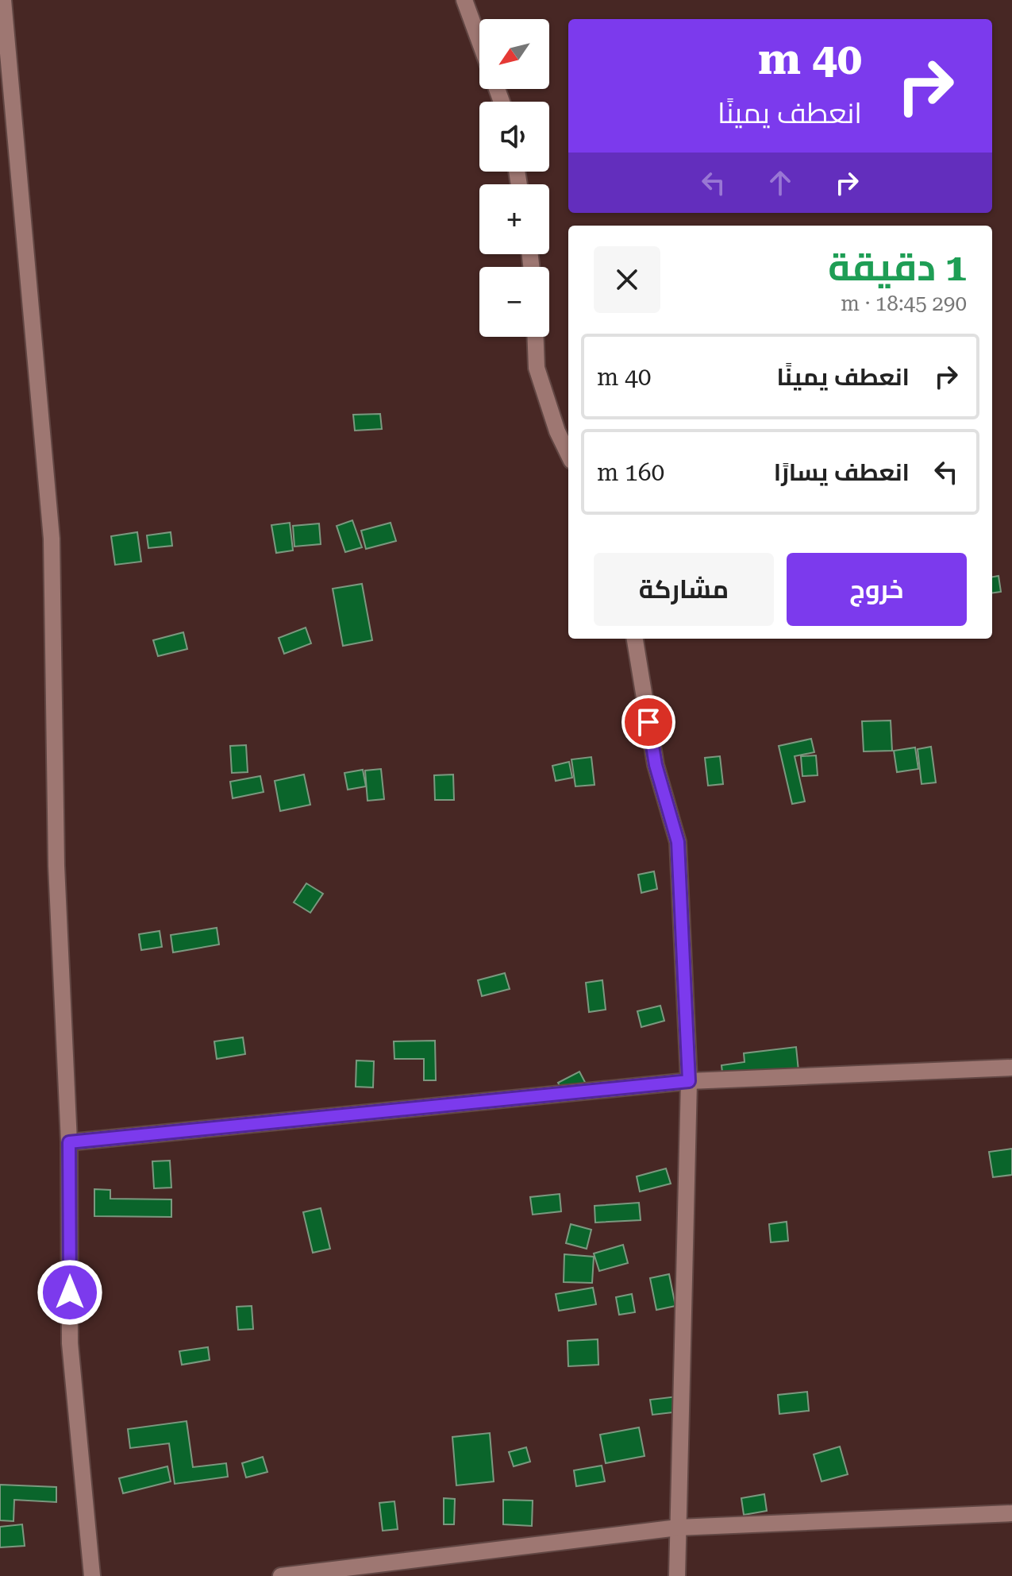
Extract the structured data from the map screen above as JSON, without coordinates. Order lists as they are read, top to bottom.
{
  "north": "bottom left",
  "page": {
    "map_buttons": ["+", "−"],
    "turn": ["40 m", "انعطف يمينًا"],
    "heading": ["1 دقيقة", "290 m · 18:45"],
    "list": [
      {
        "name": "انعطف يمينًا",
        "value": "40 m"
      },
      {
        "name": "انعطف يسارًا",
        "value": "160 m"
      }
    ],
    "buttons": ["خروج", "مشاركة"]
  }
}
